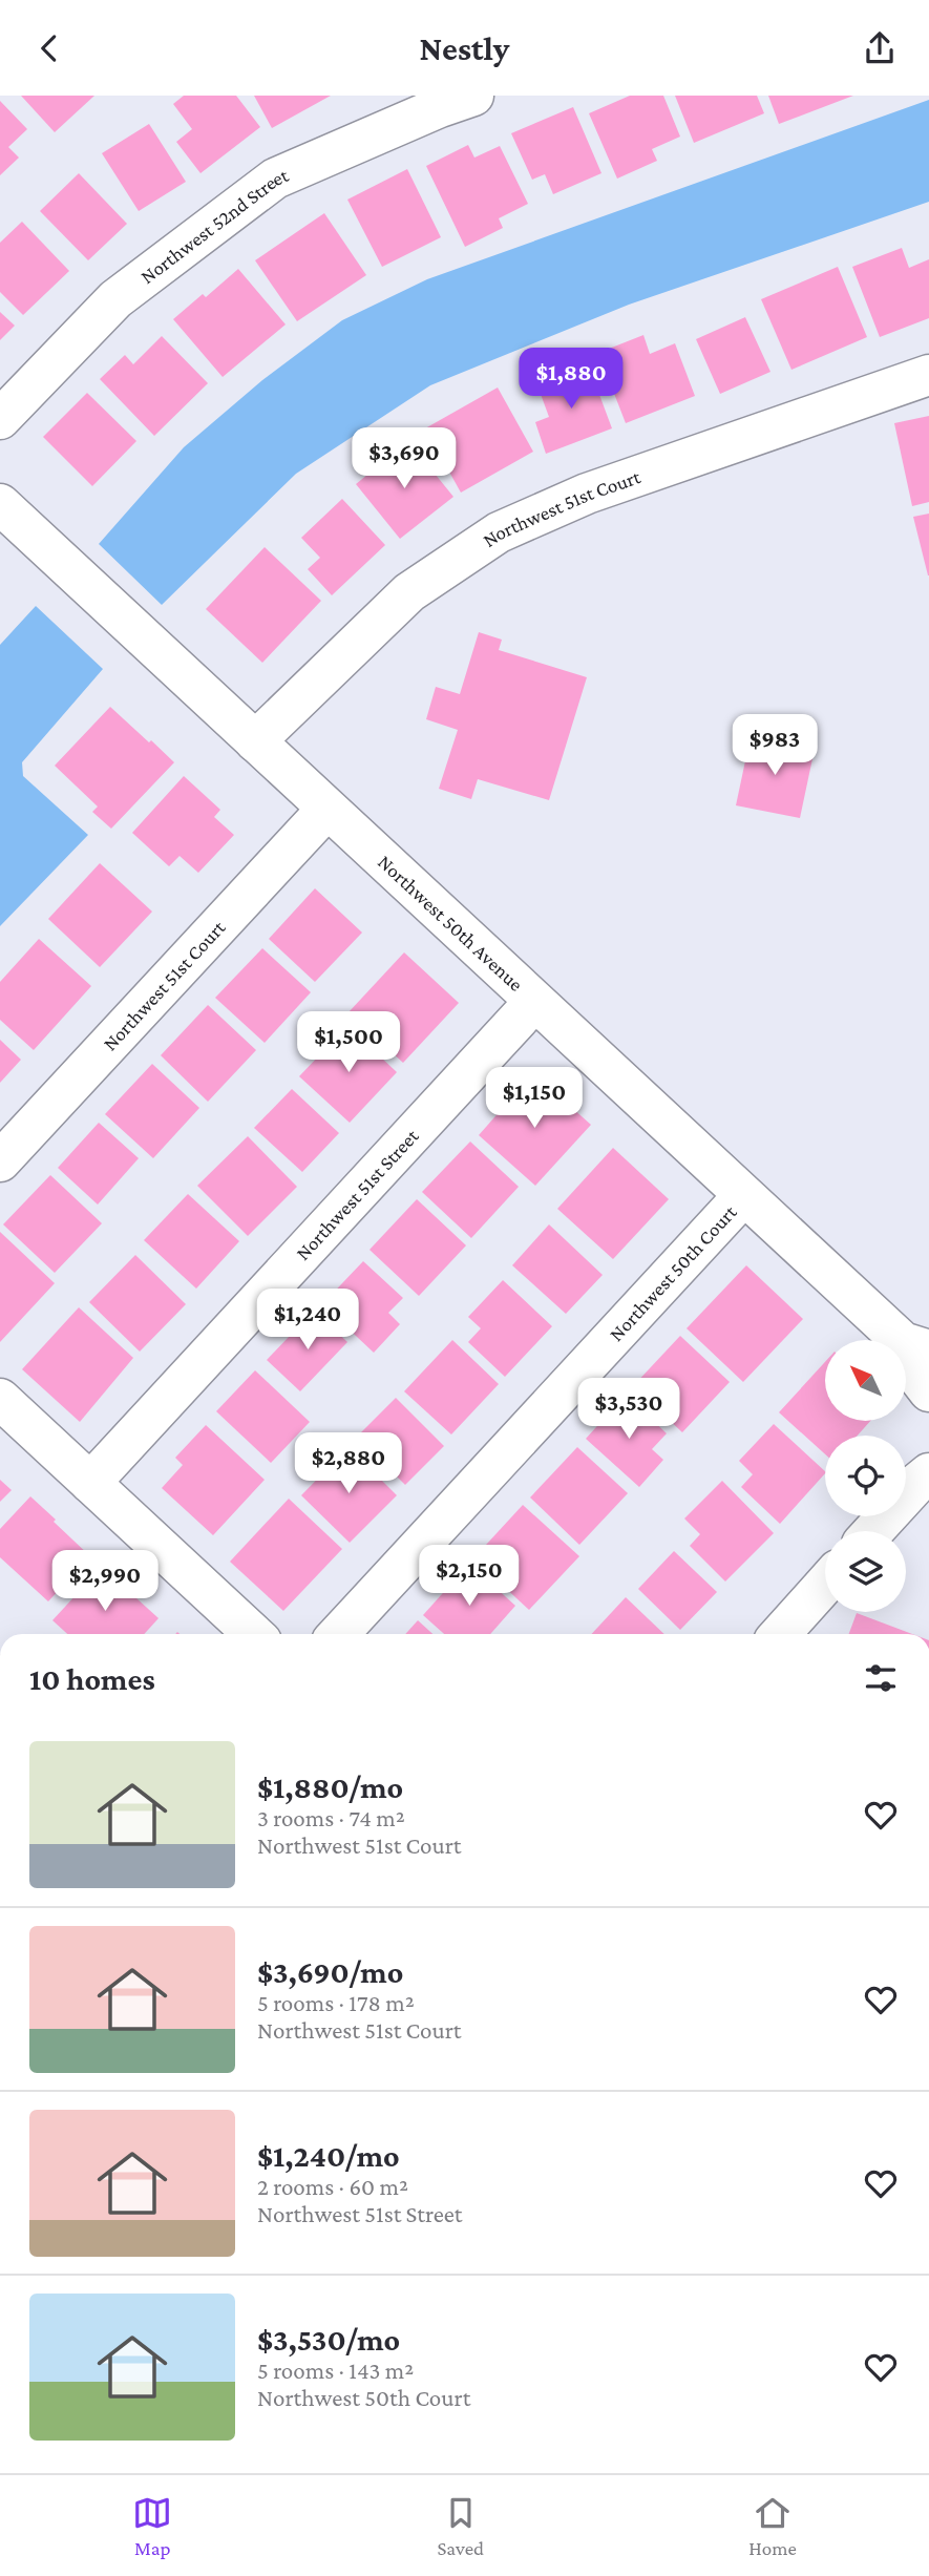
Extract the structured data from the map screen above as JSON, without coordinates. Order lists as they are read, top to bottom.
{
  "streets": {
    "street": [
      "Northwest 52nd Street",
      "Northwest 51st Court",
      "Northwest 50th Avenue",
      "Northwest 51st Street",
      "Northwest 50th Court"
    ]
  },
  "crossings": [
    ["Northwest 51st Court", "Northwest 50th Avenue"],
    ["Northwest 50th Avenue", "Northwest 51st Street"],
    ["Northwest 50th Avenue", "Northwest 50th Court"]
  ],
  "north": "top left",
  "page": {
    "header": "Nestly",
    "price": [
      "$1,880",
      "$3,690",
      "$983",
      "$1,500",
      "$1,150",
      "$1,240",
      "$3,530",
      "$2,880",
      "$2,150",
      "$2,990"
    ],
    "heading": "10 homes",
    "list": [
      {
        "name": "$1,880/mo",
        "note": "3 rooms · 74 m² · Northwest 51st Court"
      },
      {
        "name": "$3,690/mo",
        "note": "5 rooms · 178 m² · Northwest 51st Court"
      },
      {
        "name": "$1,240/mo",
        "note": "2 rooms · 60 m² · Northwest 51st Street"
      },
      {
        "name": "$3,530/mo",
        "note": "5 rooms · 143 m² · Northwest 50th Court"
      }
    ],
    "tabs": ["Map", "Saved", "Home"]
  }
}
